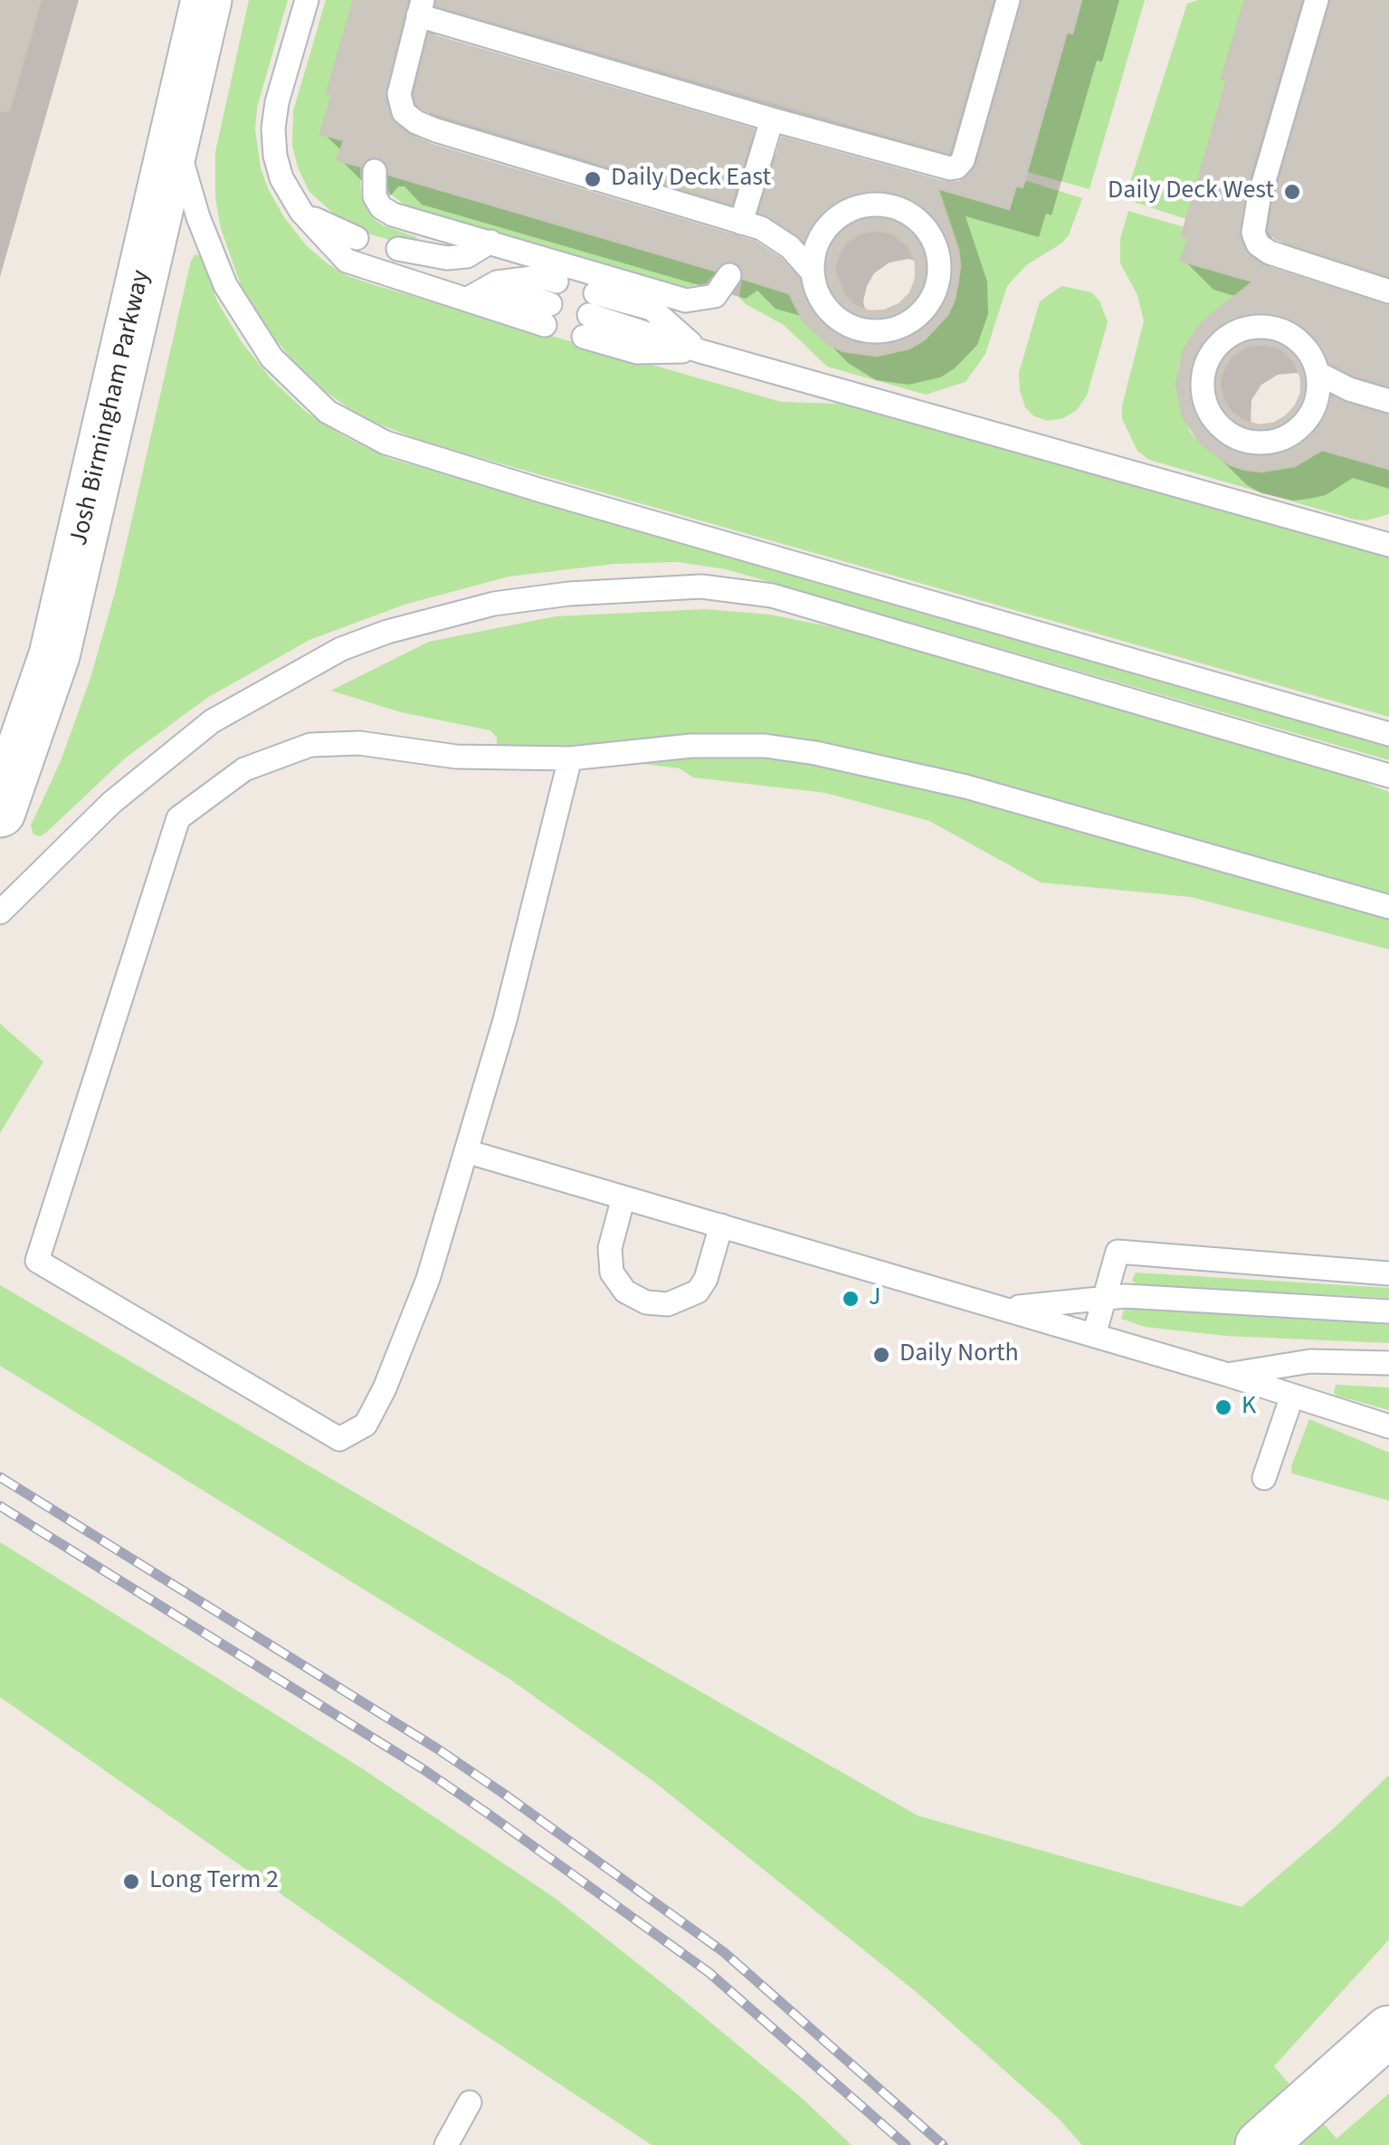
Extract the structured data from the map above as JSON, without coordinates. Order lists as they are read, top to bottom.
{
  "streets": {
    "main road": ["Josh Birmingham Parkway"]
  },
  "places": [
    "Daily Deck East",
    "Daily Deck West",
    "J",
    "Daily North",
    "K",
    "Long Term 2"
  ]
}
